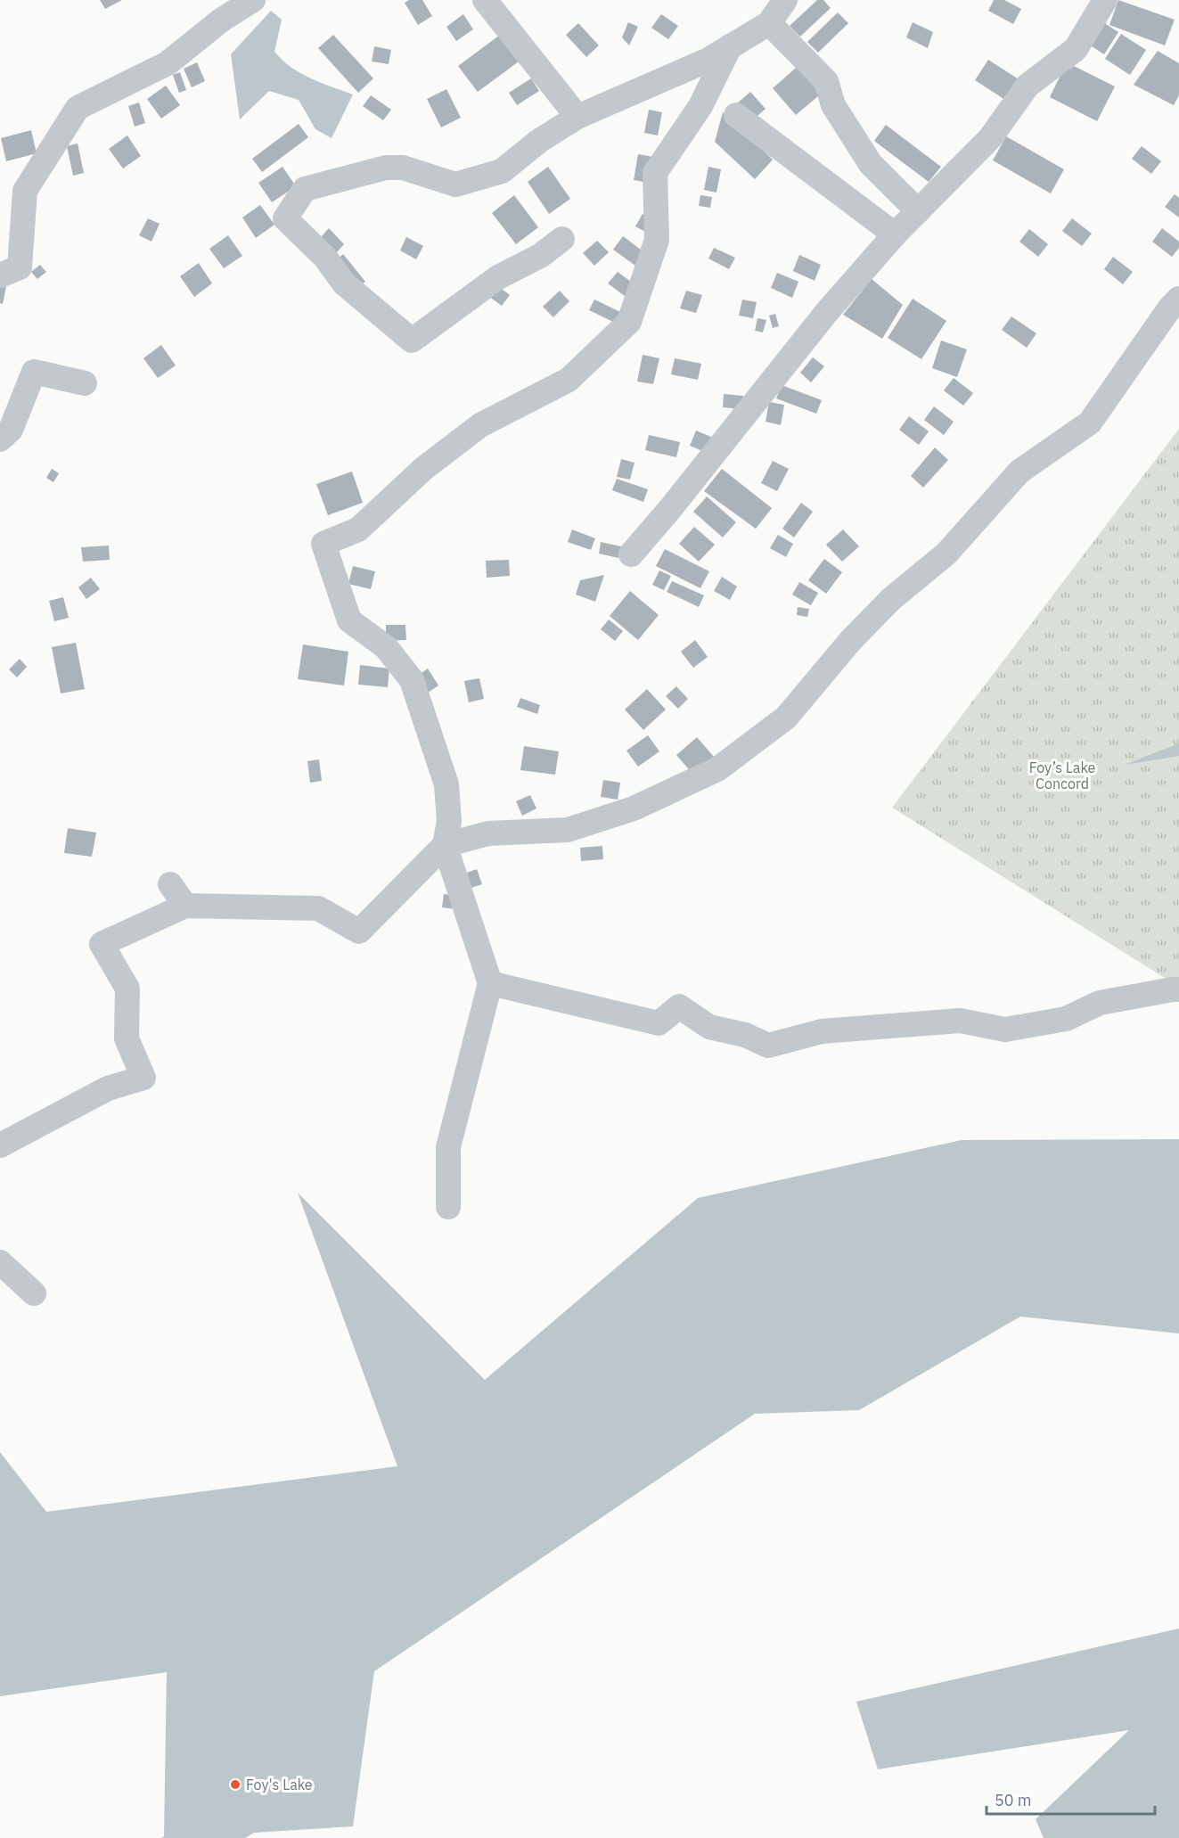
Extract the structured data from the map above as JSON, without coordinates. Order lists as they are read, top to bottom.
{
  "parks": ["Foy’s Lake Concord"],
  "places": ["Foy's Lake"],
  "scale_bar": "50 m"
}
